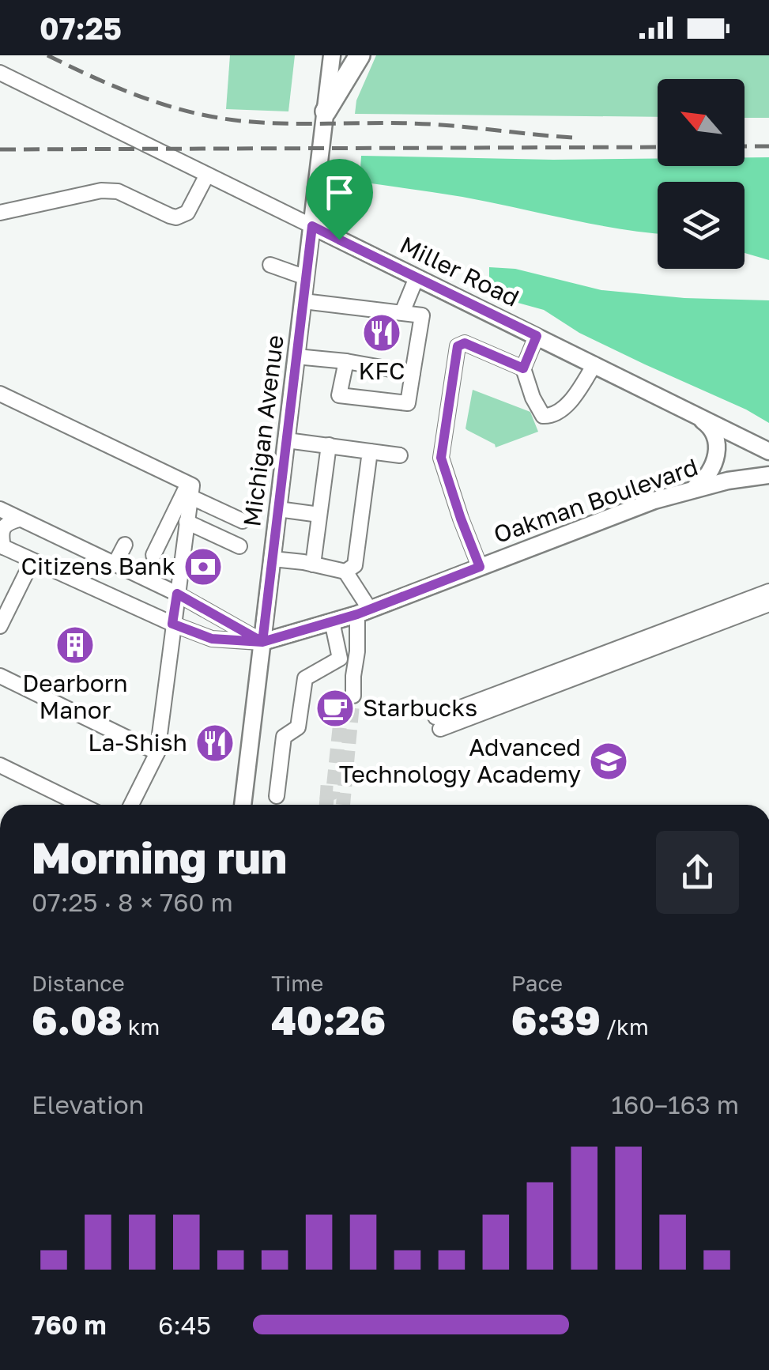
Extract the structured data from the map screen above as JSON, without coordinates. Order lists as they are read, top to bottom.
{
  "streets": {
    "main road": ["Miller Road", "Michigan Avenue", "Oakman Boulevard"]
  },
  "crossings": [
    ["Miller Road", "Michigan Avenue"],
    ["Michigan Avenue", "Oakman Boulevard"]
  ],
  "places": {
    "restaurant": ["KFC", "La-Shish"],
    "bank": ["Citizens Bank"],
    "building": ["Dearborn Manor"],
    "cafe": ["Starbucks"],
    "school or university": ["Advanced Technology Academy"]
  },
  "north": "top left",
  "page": {
    "status": "07:25",
    "heading": ["Morning run", "07:25 · 8 × 760 m"],
    "stats": [
      ["Distance", "6.08 km"],
      ["Time", "40:26"],
      ["Pace", "6:39 /km"]
    ],
    "chart": ["Elevation", "160–163 m"],
    "list": [
      {
        "name": "760 m",
        "note": "6:45"
      }
    ]
  }
}
